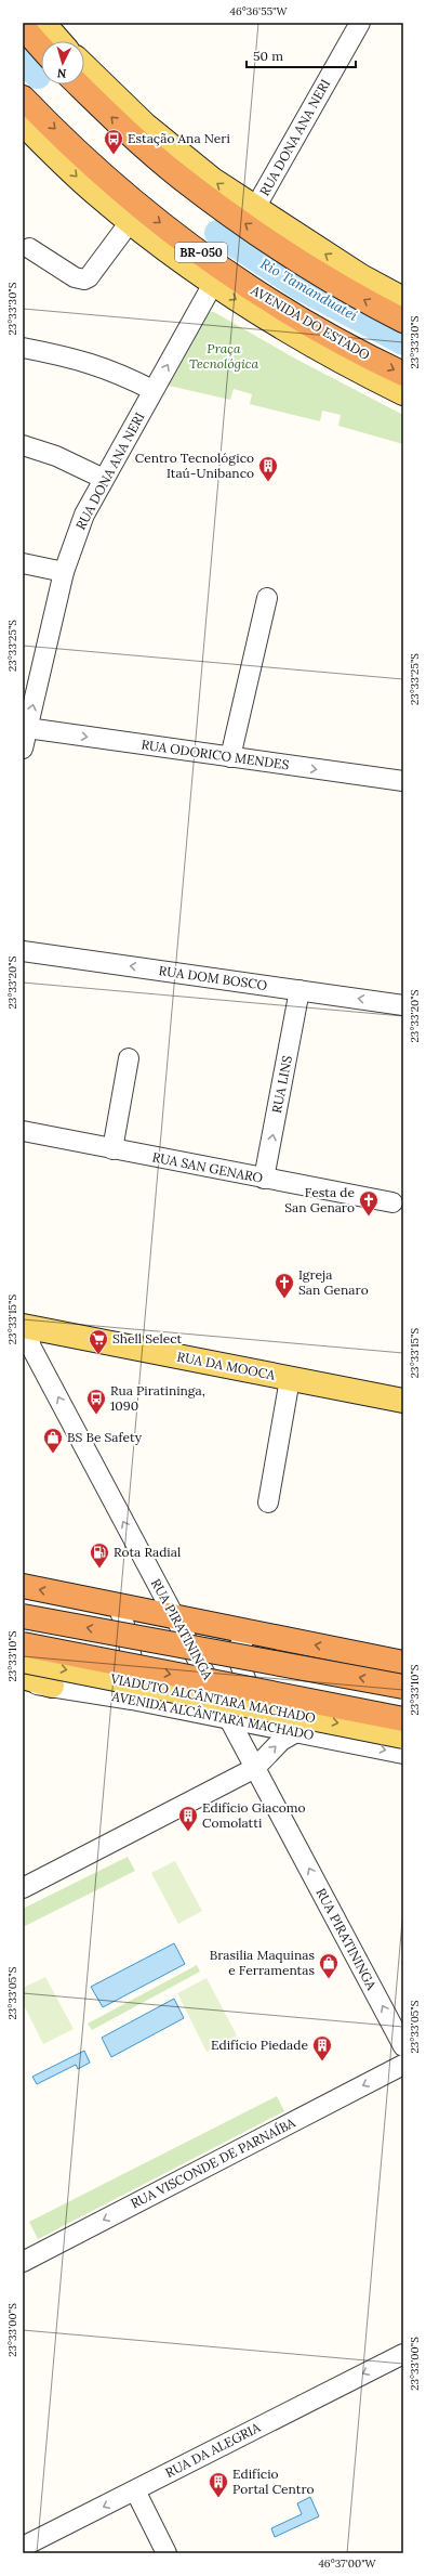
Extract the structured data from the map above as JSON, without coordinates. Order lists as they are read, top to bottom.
{
  "streets": {
    "highway": ["BR-050", "AVENIDA DO ESTADO", "VIADUTO ALCÂNTARA MACHADO"],
    "main road": ["RUA DA MOOCA"],
    "street": [
      "RUA DONA ANA NERI",
      "RUA ODORICO MENDES",
      "RUA DOM BOSCO",
      "RUA LINS",
      "RUA SAN GENARO",
      "RUA PIRATININGA",
      "AVENIDA ALCÂNTARA MACHADO",
      "RUA VISCONDE DE PARNAÍBA",
      "RUA DA ALEGRIA"
    ]
  },
  "crossings": [
    ["RUA DONA ANA NERI", "AVENIDA DO ESTADO"],
    ["RUA DONA ANA NERI", "RUA ODORICO MENDES"],
    ["RUA DOM BOSCO", "RUA LINS"],
    ["RUA LINS", "RUA SAN GENARO"],
    ["RUA DA MOOCA", "RUA PIRATININGA"],
    ["RUA PIRATININGA", "AVENIDA ALCÂNTARA MACHADO"]
  ],
  "one_way": [
    "RUA DONA ANA NERI",
    "RUA ODORICO MENDES",
    "RUA DOM BOSCO",
    "RUA PIRATININGA",
    "RUA VISCONDE DE PARNAÍBA",
    "RUA DA ALEGRIA"
  ],
  "water": ["Rio Tamanduateí"],
  "parks": ["Praça Tecnológica"],
  "places": {
    "bus stop": ["Estação Ana Neri", "Rua Piratininga, 1090"],
    "building": [
      "Centro Tecnológico Itaú-Unibanco",
      "Edifício Giacomo Comolatti",
      "Edifício Piedade",
      "Edifício Portal Centro"
    ],
    "church": ["Festa de San Genaro", "Igreja San Genaro"],
    "supermarket": ["Shell Select"],
    "shop": ["BS Be Safety", "Brasilia Maquinas e Ferramentas"],
    "fuel station": ["Rota Radial"]
  },
  "scale_bar": "50 m",
  "north": "bottom",
  "coordinates": [
    "46°36'55\"W",
    "23°33'30\"S",
    "23°33'25\"S",
    "23°33'20\"S",
    "23°33'15\"S",
    "23°33'10\"S",
    "23°33'05\"S",
    "23°33'00\"S",
    "46°37'00\"W"
  ]
}
